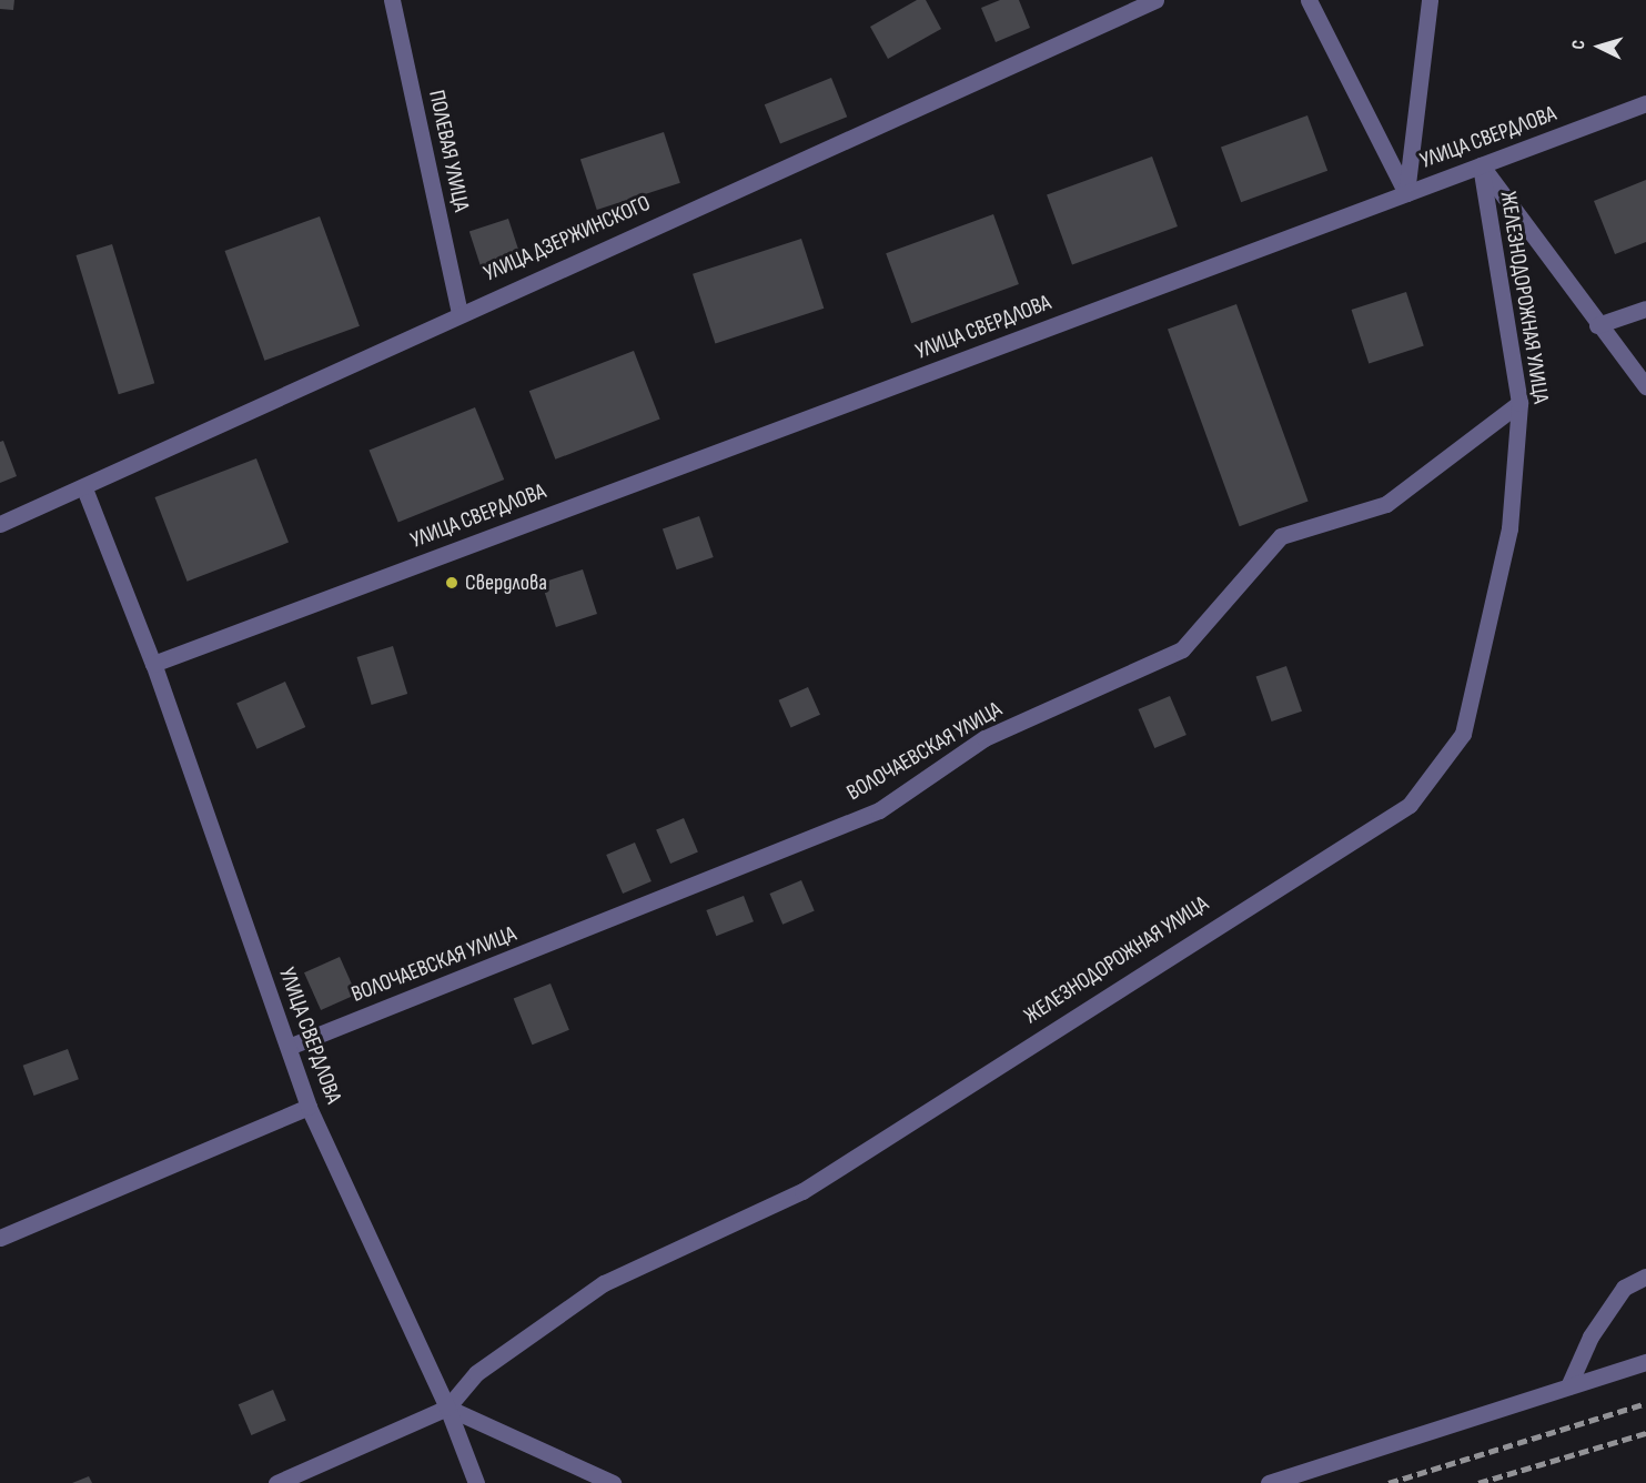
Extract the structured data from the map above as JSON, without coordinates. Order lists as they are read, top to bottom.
{
  "streets": {
    "street": [
      "УЛИЦА СВЕРДЛОВА",
      "ПОЛЕВАЯ УЛИЦА",
      "УЛИЦА ДЗЕРЖИНСКОГО",
      "ЖЕЛЕЗНОДОРОЖНАЯ УЛИЦА",
      "ВОЛОЧАЕВСКАЯ УЛИЦА"
    ]
  },
  "crossings": [
    ["УЛИЦА СВЕРДЛОВА", "ЖЕЛЕЗНОДОРОЖНАЯ УЛИЦА"],
    ["УЛИЦА СВЕРДЛОВА", "ВОЛОЧАЕВСКАЯ УЛИЦА"],
    ["ПОЛЕВАЯ УЛИЦА", "УЛИЦА ДЗЕРЖИНСКОГО"],
    ["ЖЕЛЕЗНОДОРОЖНАЯ УЛИЦА", "ВОЛОЧАЕВСКАЯ УЛИЦА"]
  ],
  "places": ["Свердлова"],
  "north": "left"
}
